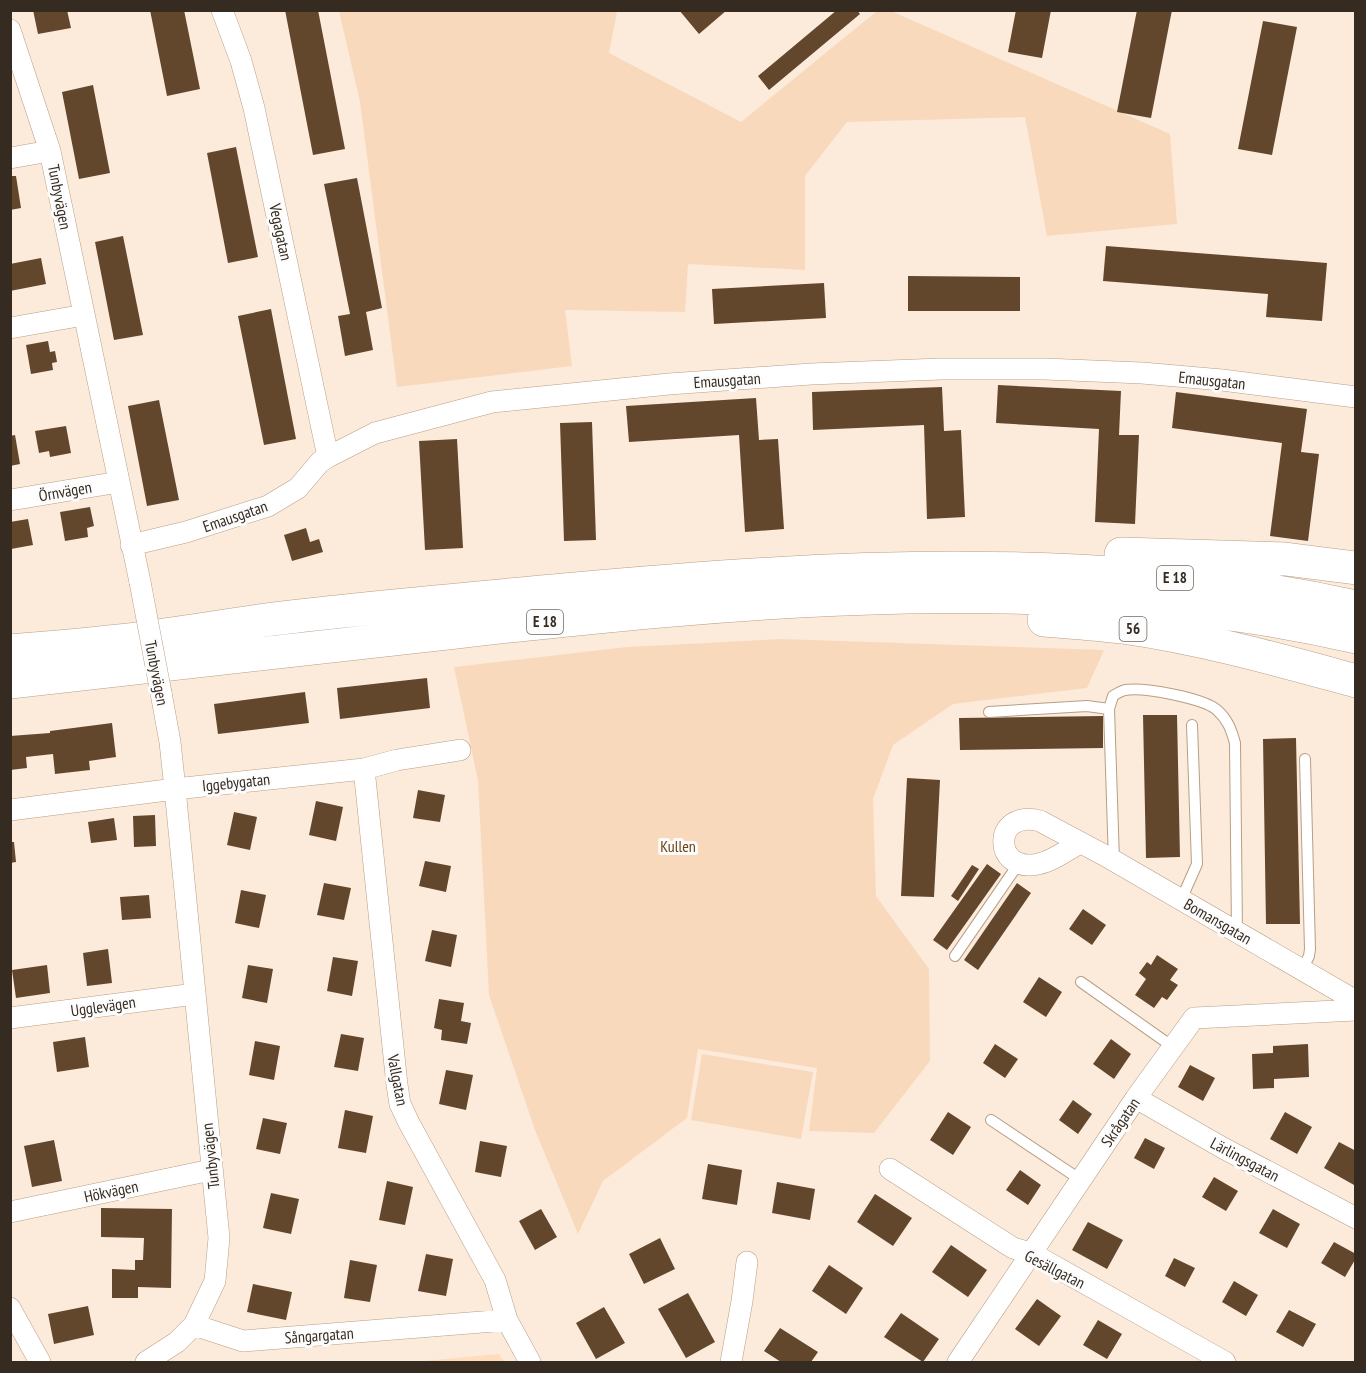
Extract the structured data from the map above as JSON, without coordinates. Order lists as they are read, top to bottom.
{
  "streets": {
    "highway": ["E 18", "56"],
    "street": [
      "Tunbyvägen",
      "Vegagatan",
      "Emausgatan",
      "Örnvägen",
      "Iggebygatan",
      "Bomansgatan",
      "Ugglevägen",
      "Vallgatan",
      "Skrågatan",
      "Lärlingsgatan",
      "Hökvägen",
      "Gesällgatan",
      "Sångargatan"
    ]
  },
  "crossings": [
    ["Tunbyvägen", "Emausgatan"],
    ["Tunbyvägen", "Örnvägen"],
    ["Tunbyvägen", "Iggebygatan"],
    ["Tunbyvägen", "Ugglevägen"],
    ["Tunbyvägen", "Hökvägen"],
    ["Tunbyvägen", "Sångargatan"],
    ["Vegagatan", "Emausgatan"],
    ["E 18", "56"],
    ["Iggebygatan", "Vallgatan"],
    ["Vallgatan", "Sångargatan"],
    ["Skrågatan", "Lärlingsgatan"],
    ["Skrågatan", "Gesällgatan"]
  ],
  "parks": ["Kullen"]
}
